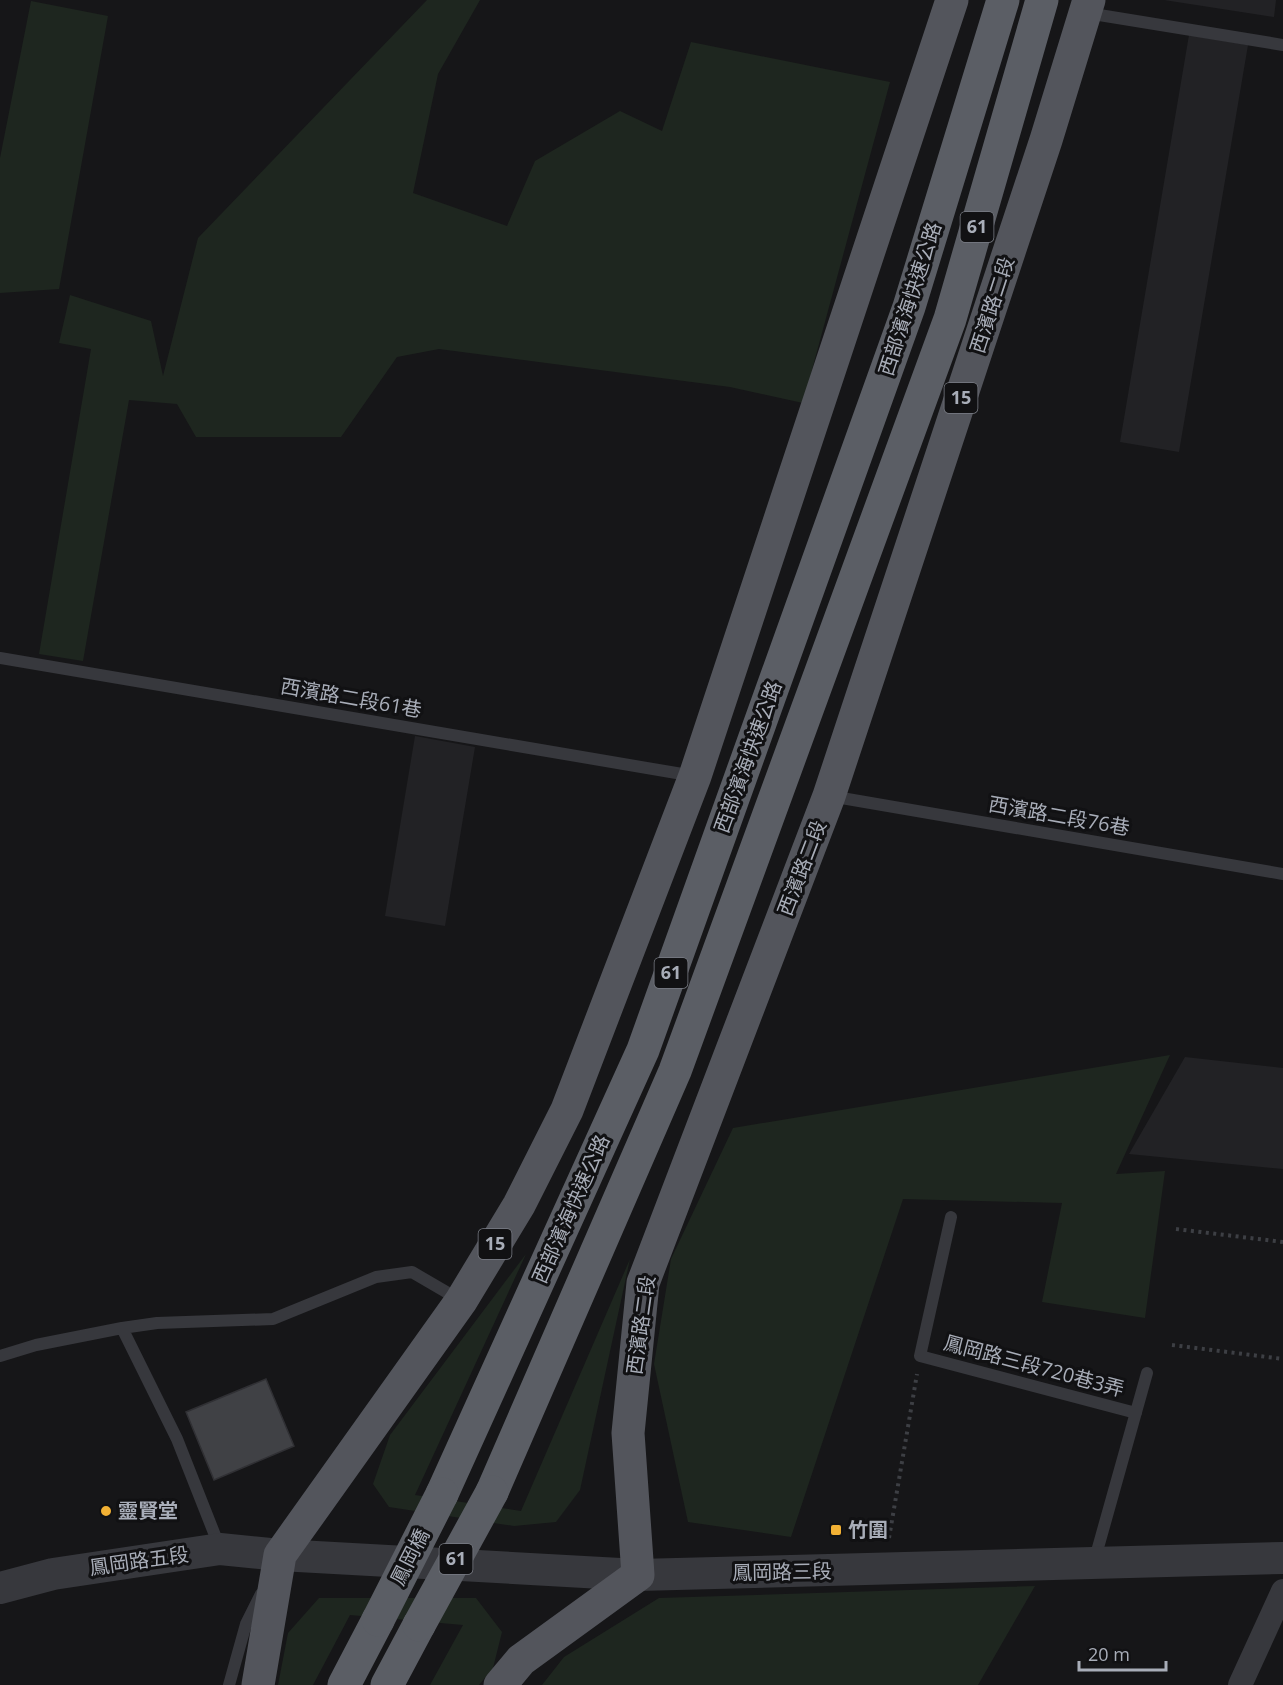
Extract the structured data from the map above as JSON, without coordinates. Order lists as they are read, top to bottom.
{
  "streets": {
    "highway": ["61", "西部濱海快速公路", "鳳岡橋"],
    "main road": ["西濱路二段", "15"],
    "street": ["鳳岡路五段", "鳳岡路三段"],
    "lane": ["西濱路二段61巷", "西濱路二段76巷", "鳳岡路三段720巷3弄"]
  },
  "crossings": [
    ["西部濱海快速公路", "鳳岡橋"],
    ["西濱路二段", "西濱路二段76巷"],
    ["西濱路二段", "鳳岡路三段"],
    ["15", "西濱路二段61巷"],
    ["15", "鳳岡路五段"],
    ["15", "鳳岡路三段"],
    ["鳳岡路五段", "鳳岡路三段"]
  ],
  "places": {
    "other": ["靈賢堂"],
    "transit": ["竹圍"]
  },
  "scale_bar": "20 m"
}
